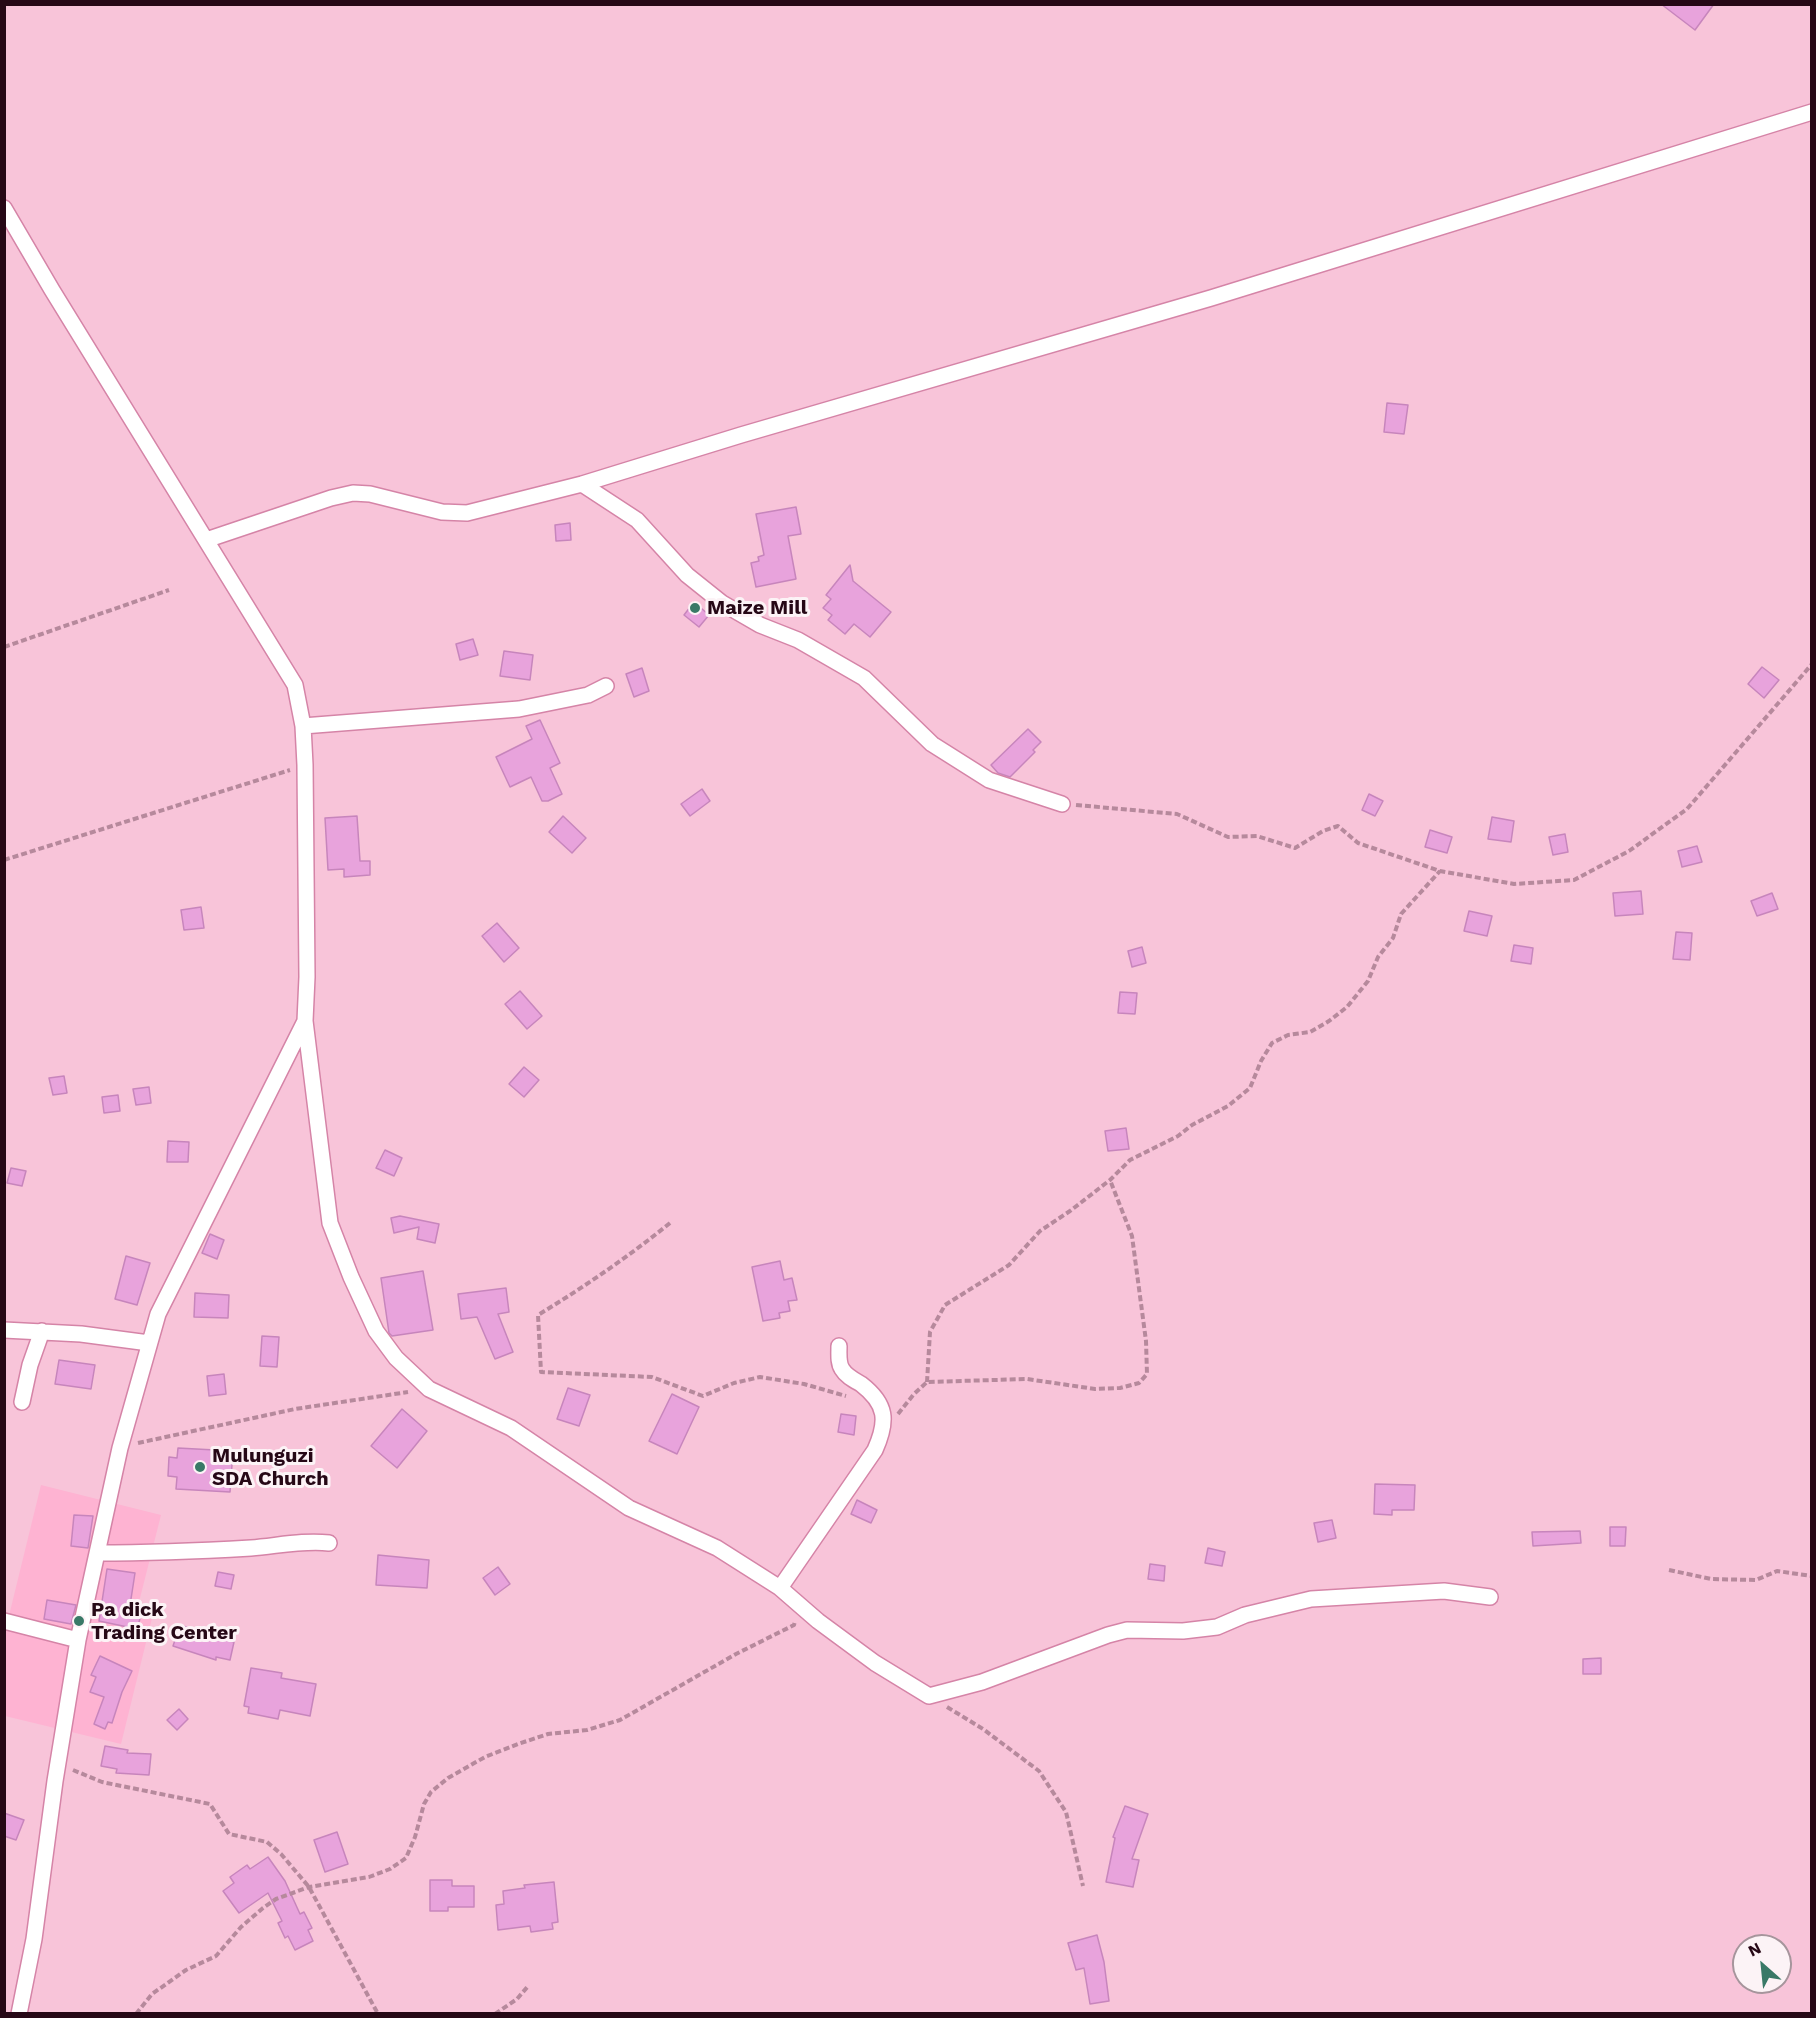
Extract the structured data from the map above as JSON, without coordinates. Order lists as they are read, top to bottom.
{
  "places": ["Maize Mill", "Mulunguzi SDA Church", "Pa dick Trading Center"],
  "north": "top left"
}
